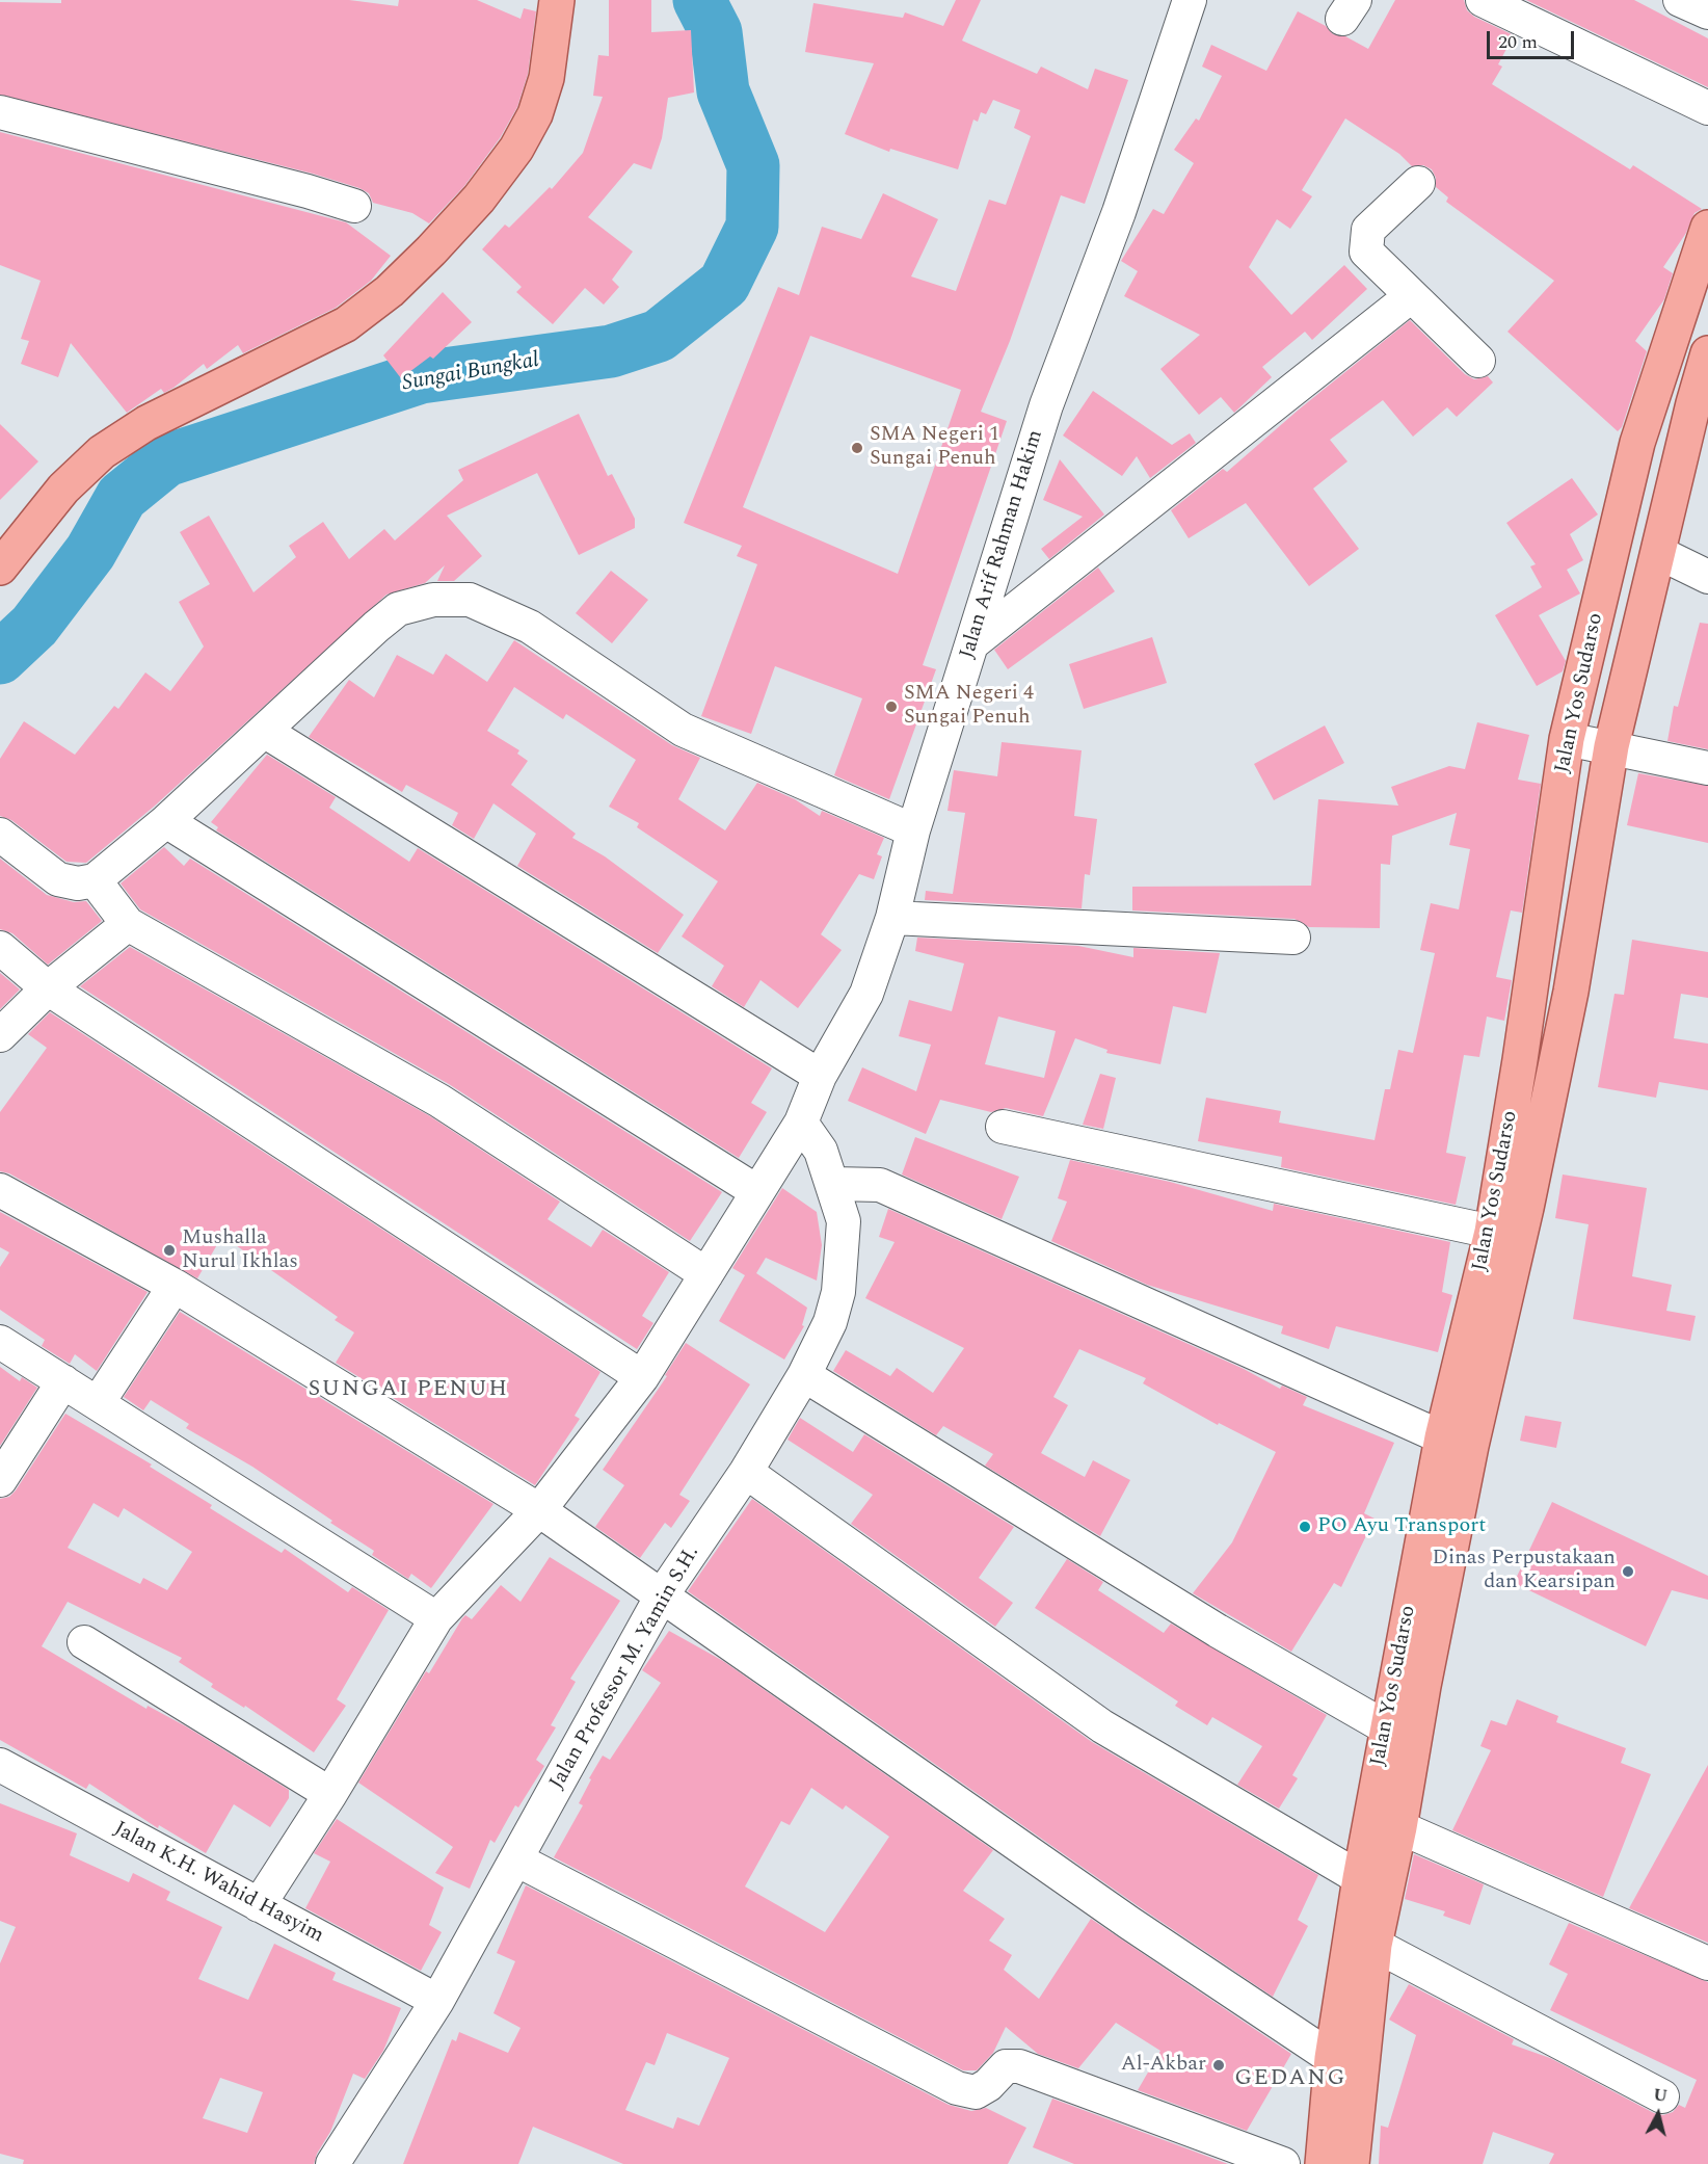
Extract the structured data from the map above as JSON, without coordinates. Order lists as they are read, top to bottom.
{
  "streets": {
    "main road": ["Jalan Yos Sudarso"],
    "street": ["Jalan Arif Rahman Hakim", "Jalan Professor M. Yamin S.H.", "Jalan K.H. Wahid Hasyim"]
  },
  "crossings": [
    ["Jalan Arif Rahman Hakim", "Jalan Professor M. Yamin S.H."],
    ["Jalan Arif Rahman Hakim", "Jalan K.H. Wahid Hasyim"],
    ["Jalan Professor M. Yamin S.H.", "Jalan K.H. Wahid Hasyim"]
  ],
  "districts": ["SUNGAI PENUH", "GEDANG"],
  "water": ["Sungai Bungkal"],
  "places": [
    "SMA Negeri 1 Sungai Penuh",
    "SMA Negeri 4 Sungai Penuh",
    "Mushalla Nurul Ikhlas",
    "PO Ayu Transport",
    "Dinas Perpustakaan dan Kearsipan",
    "Al-Akbar"
  ],
  "scale_bar": "20 m",
  "north": "top"
}
